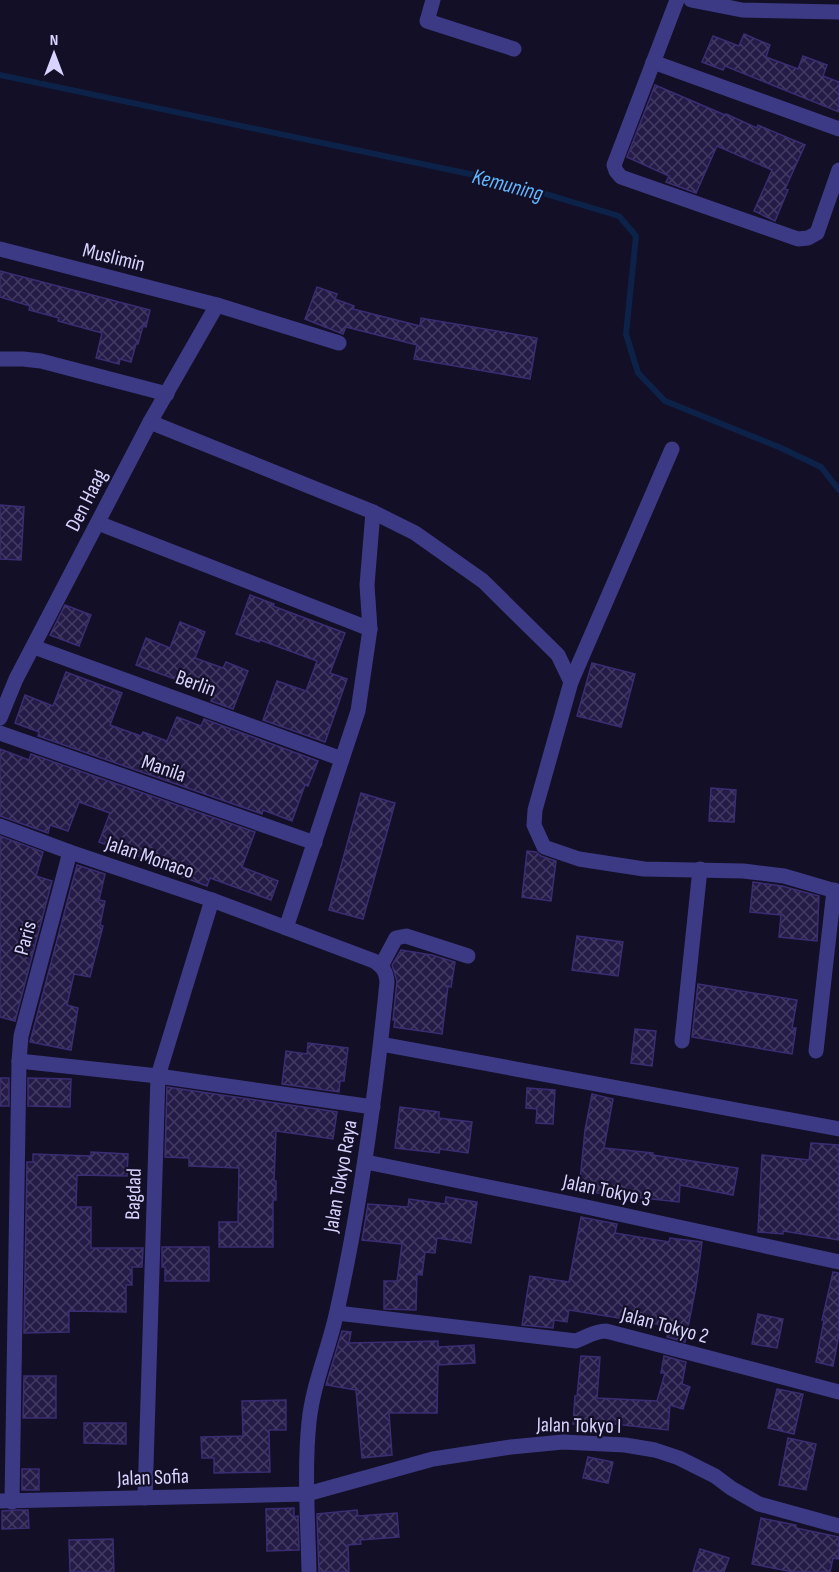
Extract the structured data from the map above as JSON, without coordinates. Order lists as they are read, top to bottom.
{
  "streets": {
    "street": [
      "Muslimin",
      "Den Haag",
      "Berlin",
      "Manila",
      "Jalan Monaco",
      "Paris",
      "Jalan Tokyo Raya",
      "Jalan Tokyo 3",
      "Bagdad",
      "Jalan Tokyo 2",
      "Jalan Tokyo I",
      "Jalan Sofia"
    ]
  },
  "crossings": [
    ["Muslimin", "Den Haag"],
    ["Den Haag", "Berlin"],
    ["Jalan Monaco", "Paris"],
    ["Jalan Monaco", "Bagdad"],
    ["Paris", "Jalan Sofia"],
    ["Jalan Tokyo Raya", "Jalan Tokyo 3"],
    ["Jalan Tokyo Raya", "Jalan Tokyo 2"],
    ["Jalan Tokyo Raya", "Jalan Tokyo I"],
    ["Jalan Tokyo Raya", "Jalan Sofia"],
    ["Bagdad", "Jalan Sofia"],
    ["Jalan Tokyo I", "Jalan Sofia"]
  ],
  "water": ["Kemuning"],
  "north": "top"
}
